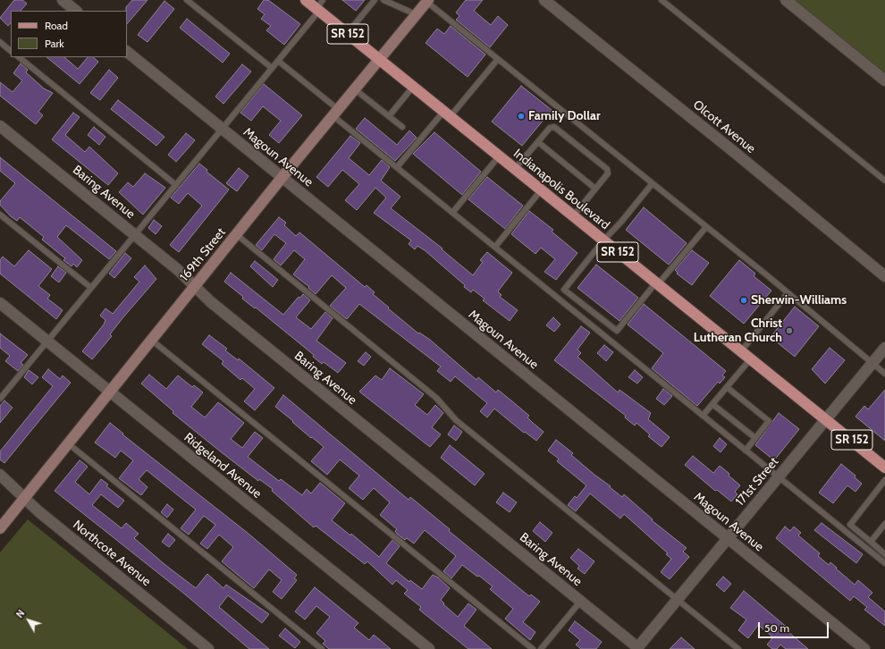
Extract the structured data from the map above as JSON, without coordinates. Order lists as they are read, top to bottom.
{
  "streets": {
    "main road": ["SR 152", "Indianapolis Boulevard"],
    "street": [
      "Olcott Avenue",
      "Magoun Avenue",
      "Baring Avenue",
      "169th Street",
      "Ridgeland Avenue",
      "171st Street",
      "Northcote Avenue"
    ]
  },
  "crossings": [
    ["Magoun Avenue", "169th Street"],
    ["Magoun Avenue", "171st Street"],
    ["Indianapolis Boulevard", "169th Street"],
    ["Indianapolis Boulevard", "171st Street"],
    ["Baring Avenue", "169th Street"],
    ["Baring Avenue", "171st Street"],
    ["169th Street", "Ridgeland Avenue"],
    ["169th Street", "Northcote Avenue"]
  ],
  "places": ["Family Dollar", "Sherwin-Williams", "Christ Lutheran Church"],
  "legend": ["Road", "Park"],
  "scale_bar": "50 m",
  "north": "top left"
}
